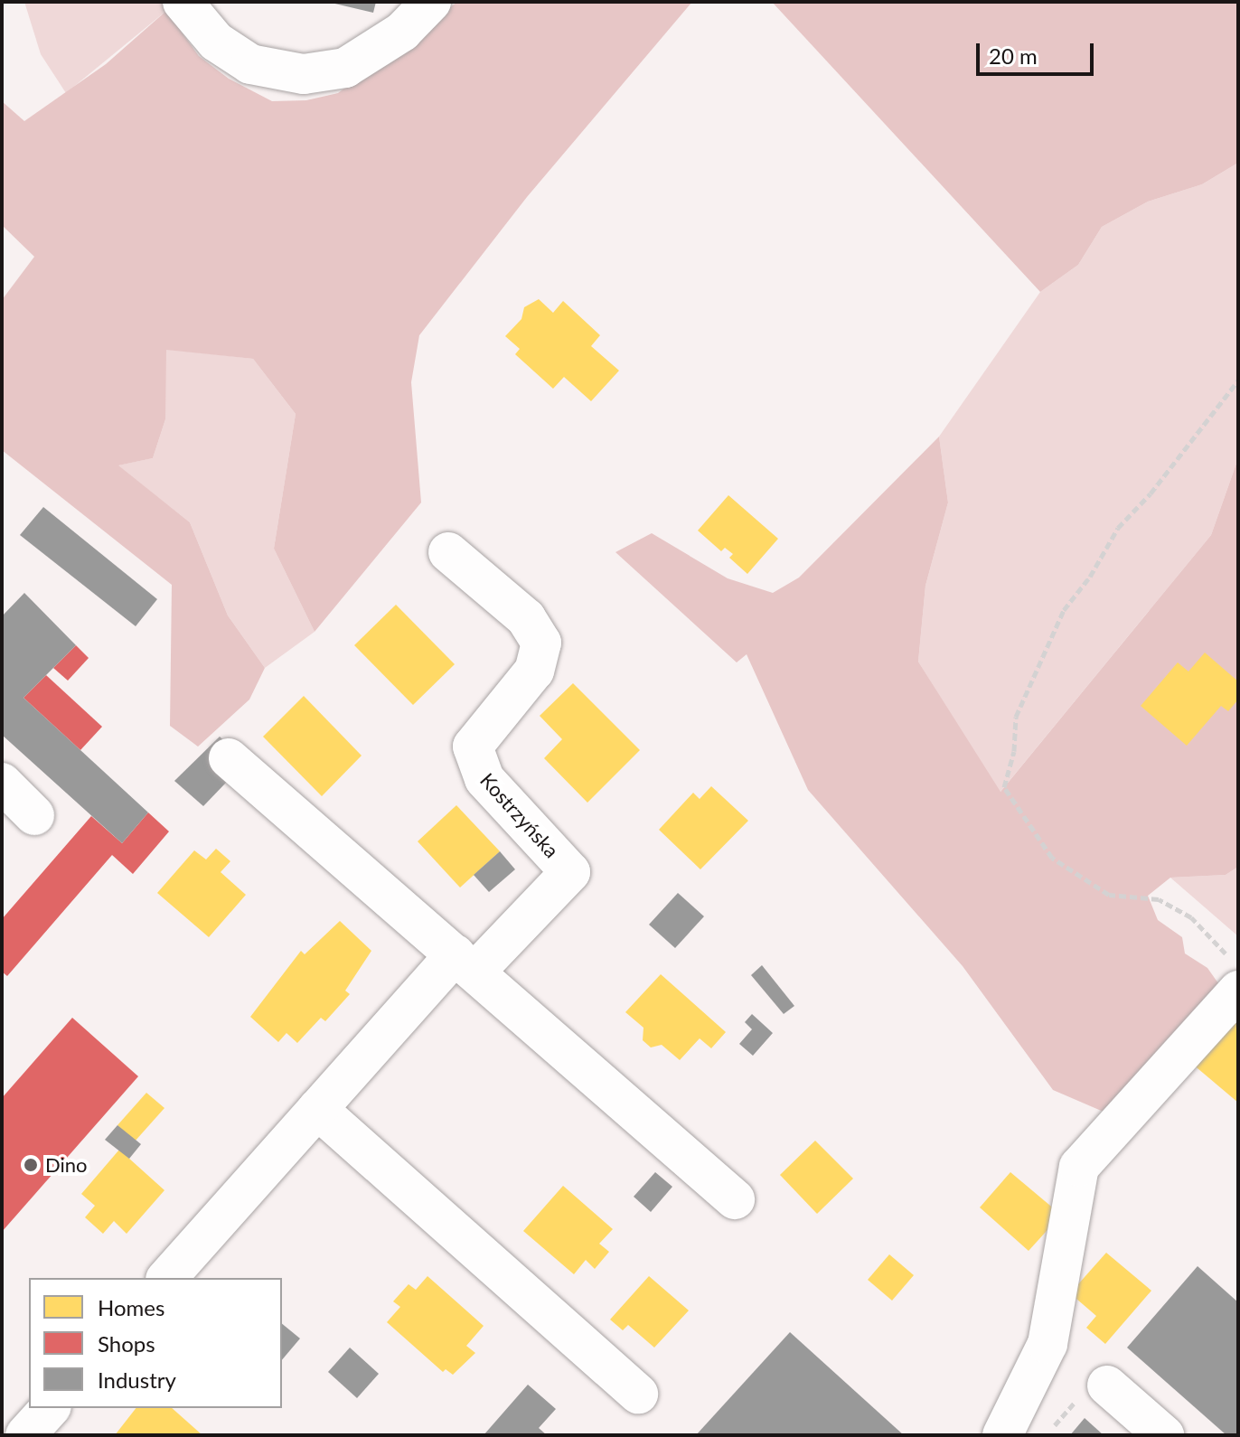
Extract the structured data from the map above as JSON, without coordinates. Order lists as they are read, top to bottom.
{
  "streets": {
    "street": ["Kostrzyńska"]
  },
  "places": ["Dino"],
  "legend": ["Homes", "Shops", "Industry"],
  "scale_bar": "20 m"
}
